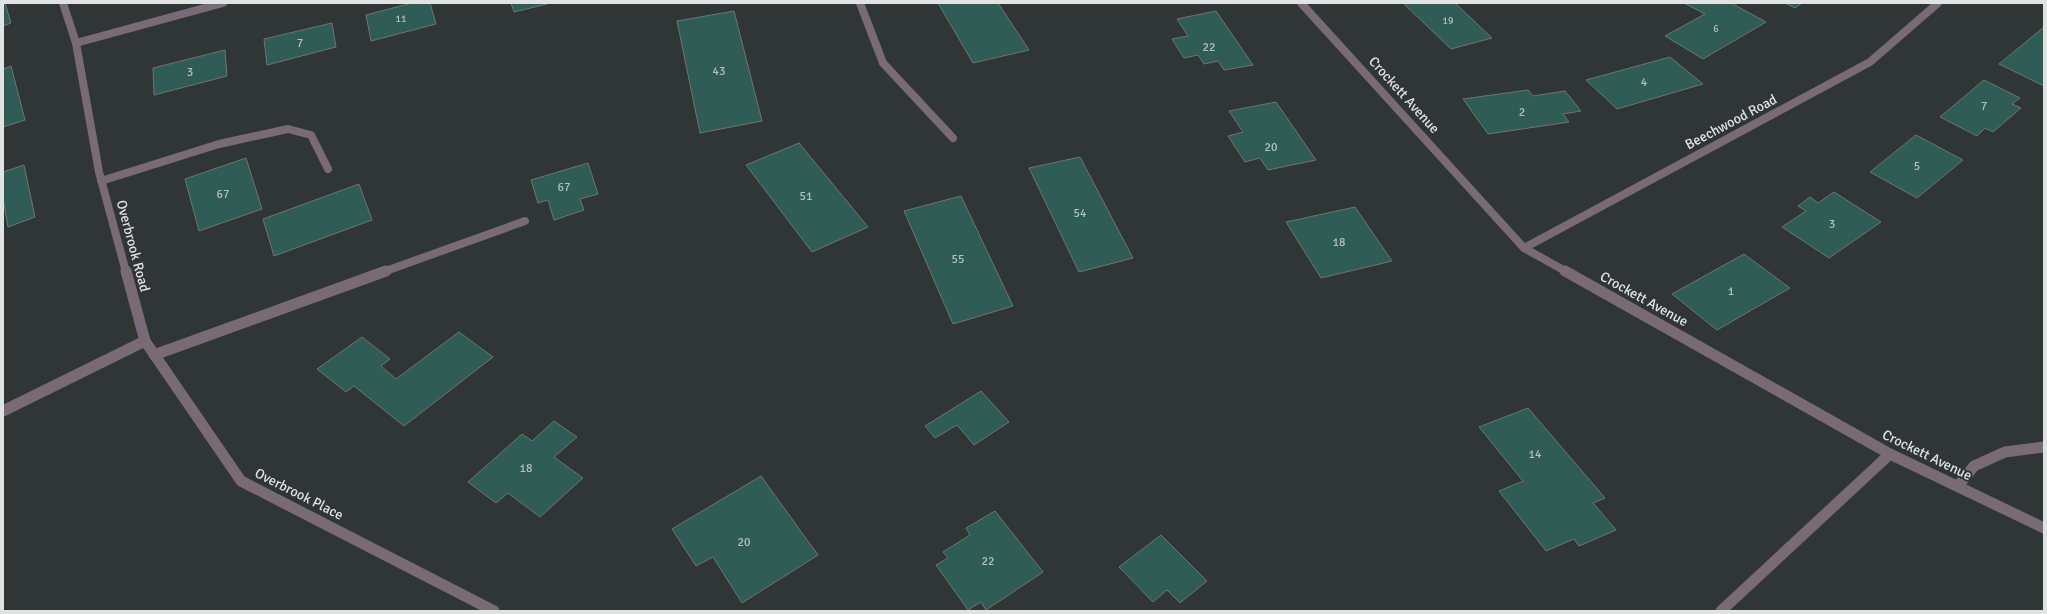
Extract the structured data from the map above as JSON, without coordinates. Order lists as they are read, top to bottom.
{
  "streets": {
    "street": [
      "Crockett Avenue",
      "Beechwood Road",
      "Overbrook Road",
      "Overbrook Place"
    ]
  },
  "crossings": [
    ["Crockett Avenue", "Beechwood Road"],
    ["Overbrook Road", "Overbrook Place"]
  ],
  "house_numbers": [
    "11",
    "19",
    "6",
    "7",
    "22",
    "43",
    "3",
    "4",
    "7",
    "2",
    "20",
    "5",
    "67",
    "67",
    "51",
    "54",
    "3",
    "18",
    "55",
    "1",
    "14",
    "18",
    "20",
    "22"
  ]
}
